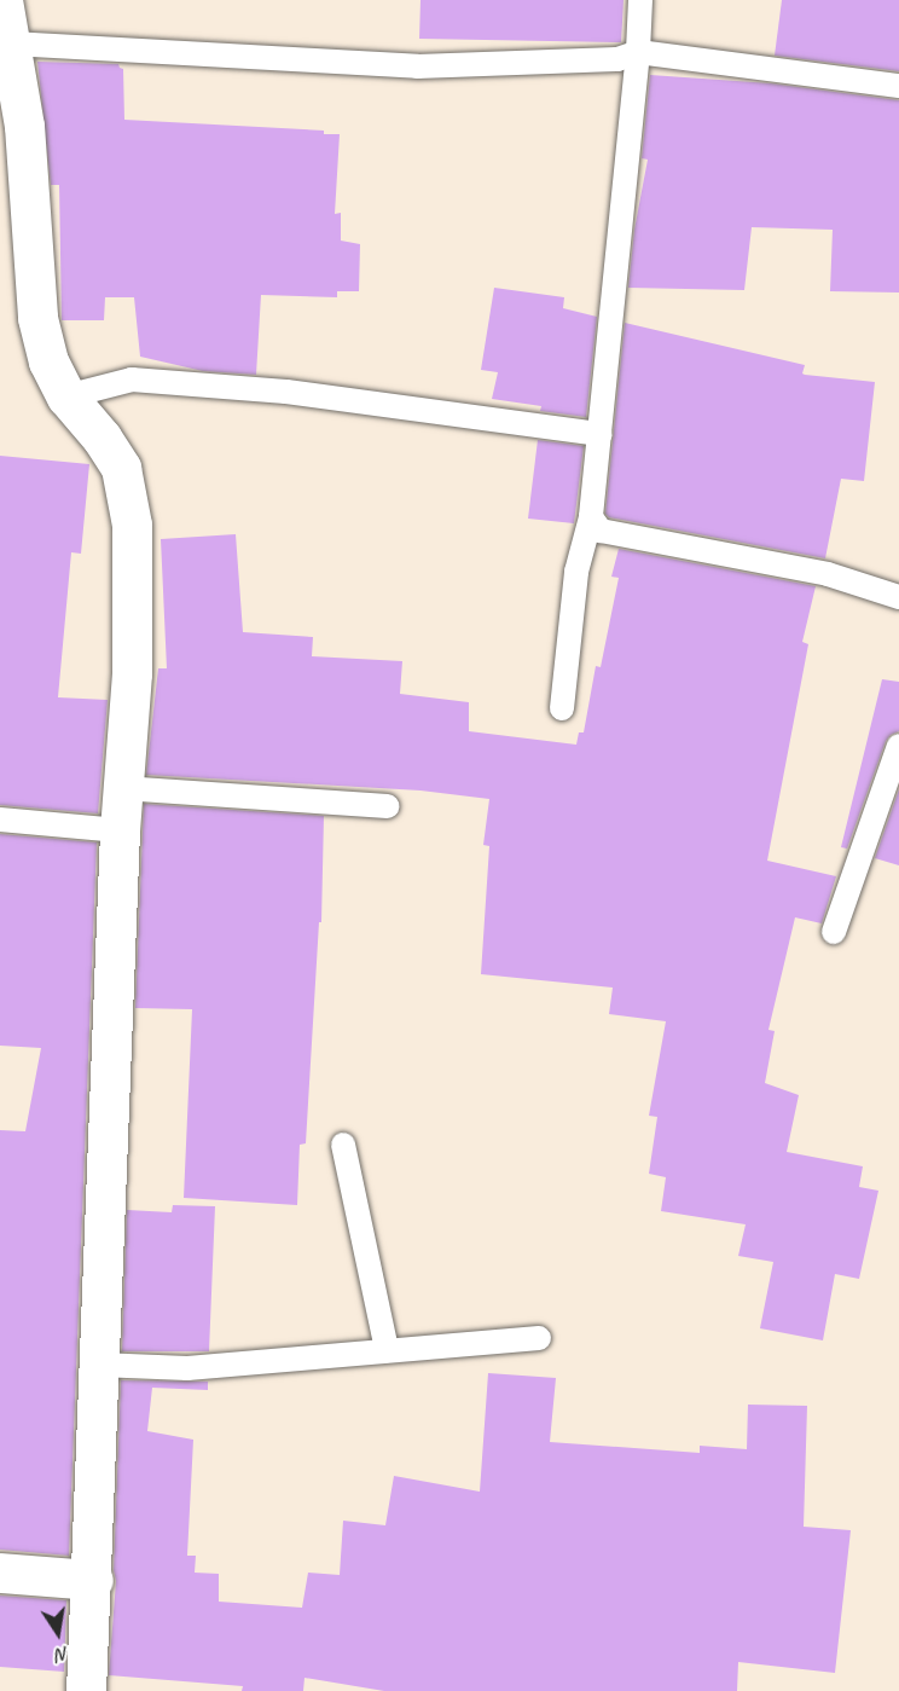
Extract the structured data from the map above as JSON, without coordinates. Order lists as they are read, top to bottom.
{
  "north": "bottom"
}
